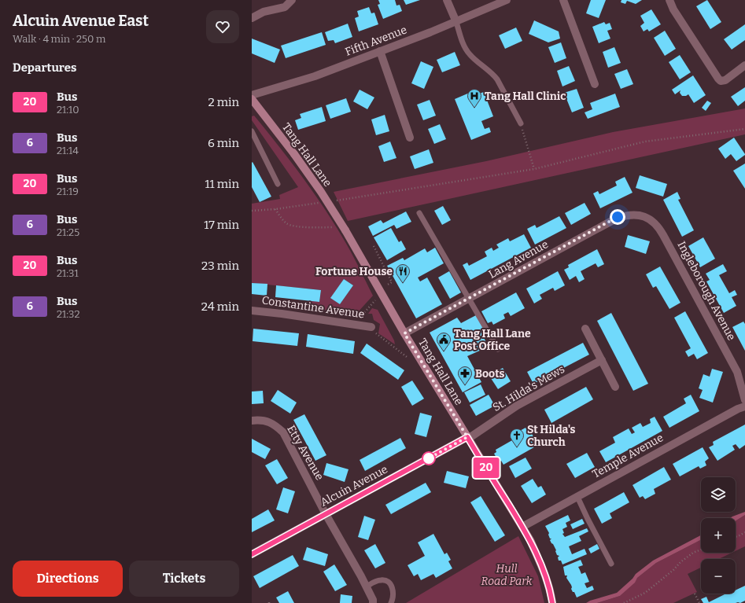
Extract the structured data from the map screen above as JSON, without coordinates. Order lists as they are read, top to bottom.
{
  "streets": {
    "street": [
      "Fifth Avenue",
      "Tang Hall Lane",
      "Lang Avenue",
      "Ingleborough Avenue",
      "Constantine Avenue",
      "St. Hilda's Mews",
      "Etty Avenue",
      "Temple Avenue",
      "Alcuin Avenue"
    ]
  },
  "crossings": [
    ["Tang Hall Lane", "Lang Avenue"],
    ["Tang Hall Lane", "St. Hilda's Mews"],
    ["Tang Hall Lane", "Temple Avenue"],
    ["Tang Hall Lane", "Alcuin Avenue"],
    ["Lang Avenue", "Ingleborough Avenue"],
    ["St. Hilda's Mews", "Alcuin Avenue"],
    ["Etty Avenue", "Alcuin Avenue"]
  ],
  "parks": ["Hull Road Park"],
  "places": {
    "hospital": ["Tang Hall Clinic"],
    "restaurant": ["Fortune House"],
    "public building": ["Tang Hall Lane Post Office"],
    "pharmacy": ["Boots"],
    "church": ["St Hilda's Church"]
  },
  "lines": ["bus line 20"],
  "page": {
    "heading": [
      ["Alcuin Avenue East", "Walk · 4 min · 250 m"],
      "Departures"
    ],
    "on_map": "20",
    "list": [
      {
        "mark": "20",
        "name": "Bus",
        "note": "21:10",
        "value": "2 min"
      },
      {
        "mark": "6",
        "name": "Bus",
        "note": "21:14",
        "value": "6 min"
      },
      {
        "mark": "20",
        "name": "Bus",
        "note": "21:19",
        "value": "11 min"
      },
      {
        "mark": "6",
        "name": "Bus",
        "note": "21:25",
        "value": "17 min"
      },
      {
        "mark": "20",
        "name": "Bus",
        "note": "21:31",
        "value": "23 min"
      },
      {
        "mark": "6",
        "name": "Bus",
        "note": "21:32",
        "value": "24 min"
      }
    ],
    "map_buttons": ["+", "−"],
    "buttons": ["Directions", "Tickets"]
  }
}
